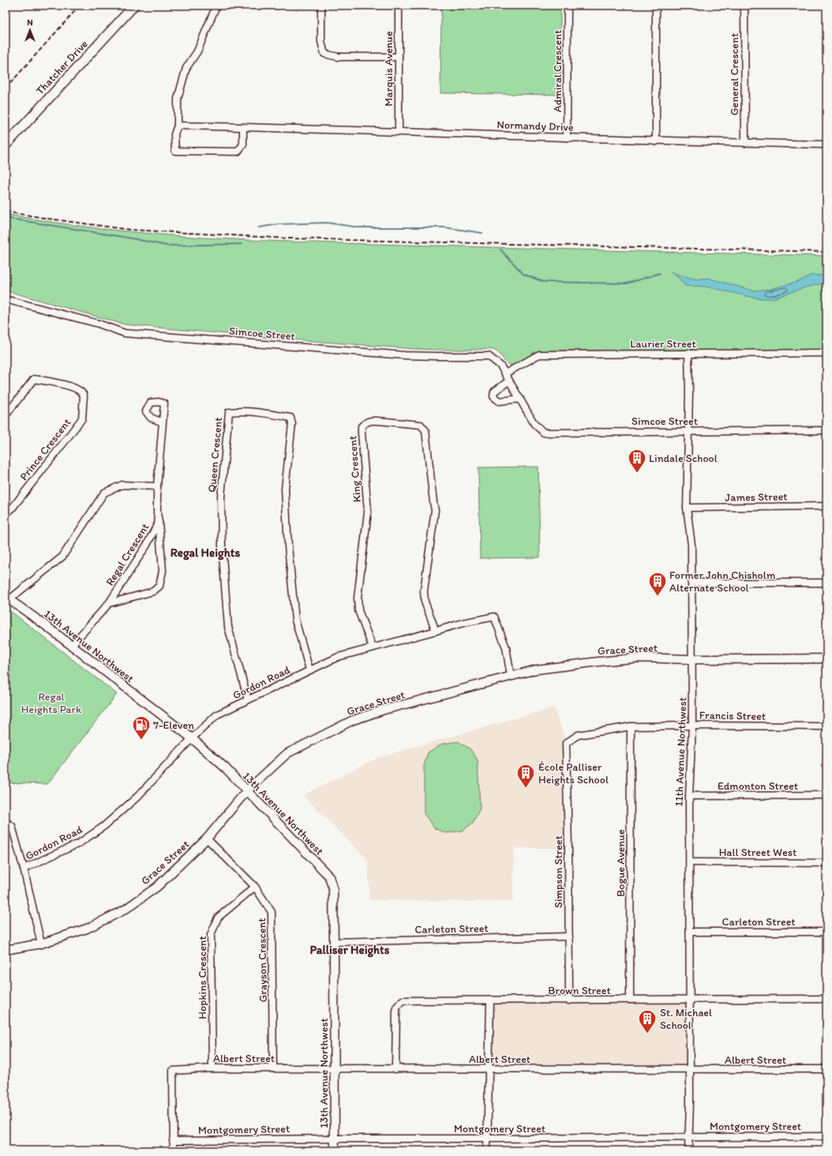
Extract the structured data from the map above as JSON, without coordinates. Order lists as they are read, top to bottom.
{
  "streets": {
    "main road": ["Thatcher Drive"],
    "street": [
      "Marquis Avenue",
      "Admiral Crescent",
      "General Crescent",
      "Normandy Drive",
      "Simcoe Street",
      "Laurier Street",
      "Prince Crescent",
      "Queen Crescent",
      "King Crescent",
      "James Street",
      "Regal Crescent",
      "13th Avenue Northwest",
      "Grace Street",
      "Gordon Road",
      "Francis Street",
      "11th Avenue Northwest",
      "Edmonton Street",
      "Hall Street West",
      "Bogue Avenue",
      "Simpson Street",
      "Carleton Street",
      "Grayson Crescent",
      "Hopkins Crescent",
      "Brown Street",
      "Albert Street",
      "Montgomery Street"
    ]
  },
  "crossings": [
    ["Marquis Avenue", "Normandy Drive"],
    ["Admiral Crescent", "Normandy Drive"],
    ["General Crescent", "Normandy Drive"],
    ["Simcoe Street", "Laurier Street"],
    ["Simcoe Street", "11th Avenue Northwest"],
    ["Laurier Street", "11th Avenue Northwest"],
    ["Queen Crescent", "Gordon Road"],
    ["King Crescent", "Gordon Road"],
    ["James Street", "11th Avenue Northwest"],
    ["Regal Crescent", "13th Avenue Northwest"],
    ["13th Avenue Northwest", "Grace Street"],
    ["13th Avenue Northwest", "Gordon Road"],
    ["13th Avenue Northwest", "Carleton Street"],
    ["13th Avenue Northwest", "Albert Street"],
    ["13th Avenue Northwest", "Montgomery Street"],
    ["Grace Street", "Gordon Road"],
    ["Grace Street", "11th Avenue Northwest"],
    ["Grace Street", "Grayson Crescent"],
    ["Francis Street", "11th Avenue Northwest"],
    ["Francis Street", "Bogue Avenue"],
    ["Francis Street", "Simpson Street"],
    ["11th Avenue Northwest", "Edmonton Street"],
    ["11th Avenue Northwest", "Hall Street West"],
    ["11th Avenue Northwest", "Carleton Street"],
    ["11th Avenue Northwest", "Brown Street"],
    ["11th Avenue Northwest", "Albert Street"],
    ["11th Avenue Northwest", "Montgomery Street"],
    ["Bogue Avenue", "Brown Street"],
    ["Simpson Street", "Carleton Street"],
    ["Simpson Street", "Brown Street"],
    ["Grayson Crescent", "Hopkins Crescent"],
    ["Grayson Crescent", "Albert Street"],
    ["Hopkins Crescent", "Albert Street"],
    ["Brown Street", "Albert Street"],
    ["Albert Street", "Montgomery Street"]
  ],
  "districts": ["Regal Heights", "Palliser Heights"],
  "parks": ["Regal Heights Park"],
  "places": {
    "building": [
      "Lindale School",
      "Former John Chisholm Alternate School",
      "École Palliser Heights School",
      "St. Michael School"
    ],
    "fuel station": ["7-Eleven"]
  },
  "north": "top"
}
